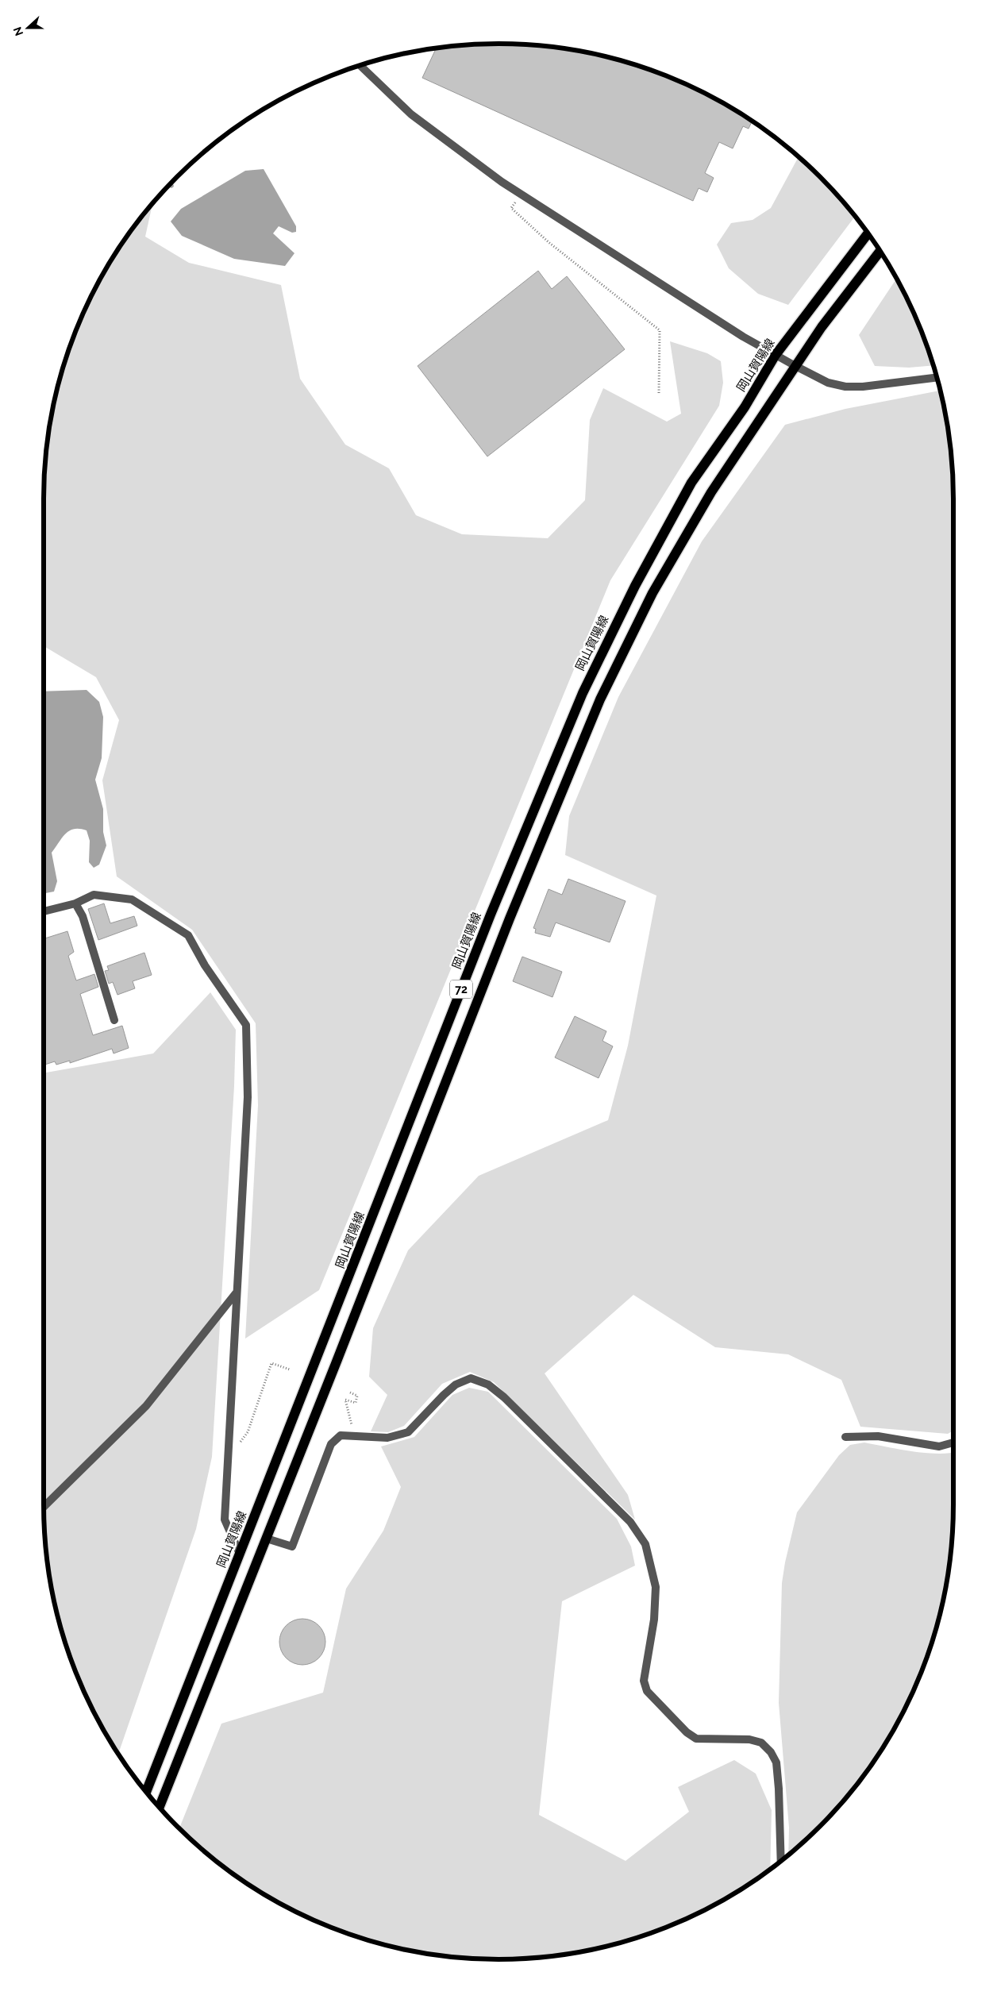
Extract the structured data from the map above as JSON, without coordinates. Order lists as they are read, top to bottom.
{
  "streets": {
    "main road": ["岡山賀陽線", "72"]
  },
  "north": "left"
}
